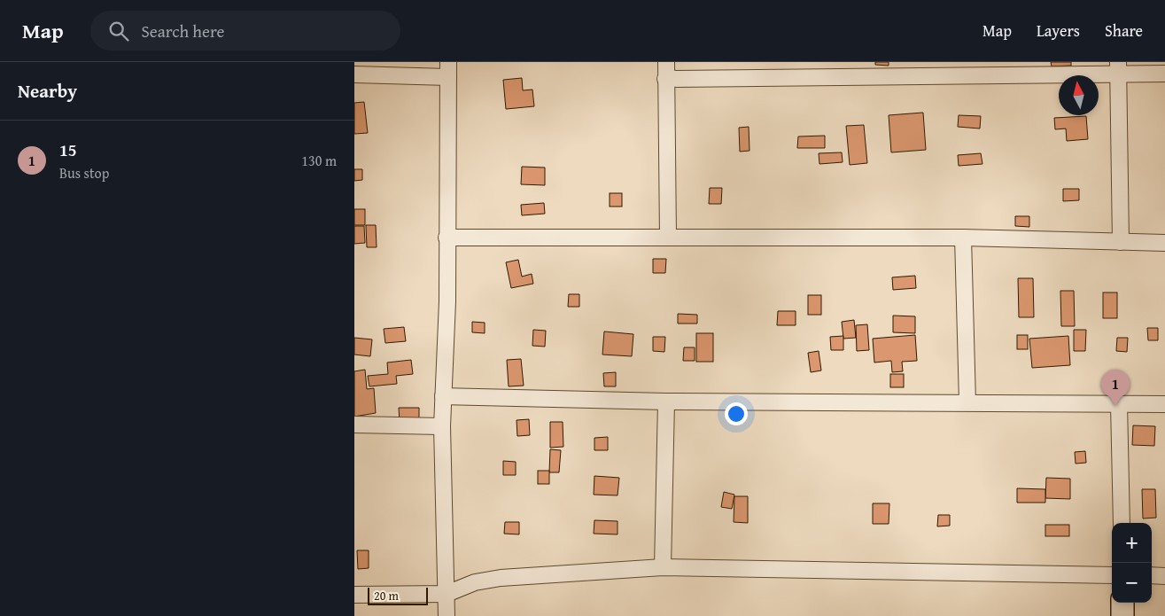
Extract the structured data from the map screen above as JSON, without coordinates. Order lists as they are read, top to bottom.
{
  "scale_bar": "20 m",
  "north": "top",
  "page": {
    "header": "Map",
    "search": "Search here",
    "nav": ["Map", "Layers", "Share"],
    "heading": "Nearby",
    "list": [
      {
        "mark": "1",
        "name": "15",
        "note": "Bus stop",
        "value": "130 m"
      }
    ],
    "pins": "1",
    "map_buttons": ["+", "−"],
    "scale": "20 m"
  }
}
